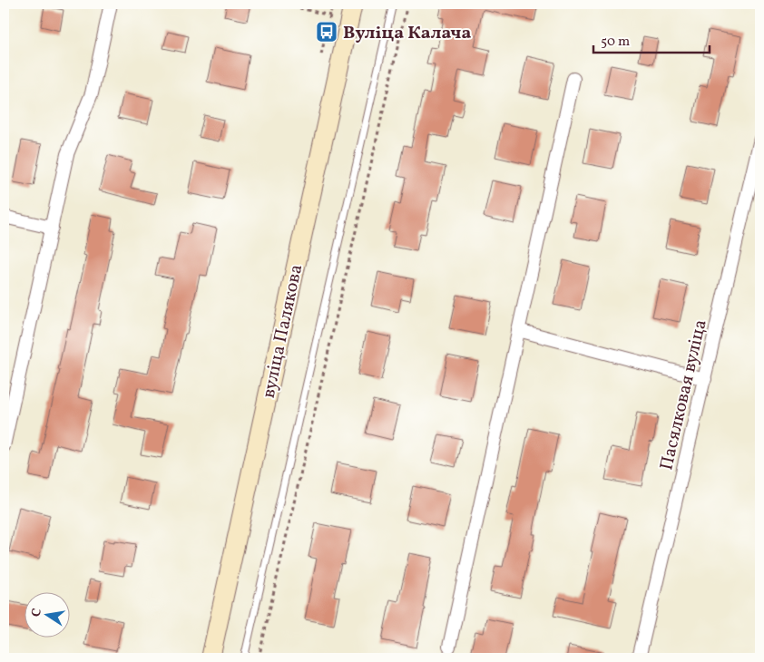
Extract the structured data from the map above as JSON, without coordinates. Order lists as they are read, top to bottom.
{
  "streets": {
    "street": ["вуліца Палякова", "Пасялковая вуліца"]
  },
  "places": {
    "bus stop": ["Вуліца Калача"]
  },
  "scale_bar": "50 m",
  "north": "left"
}
